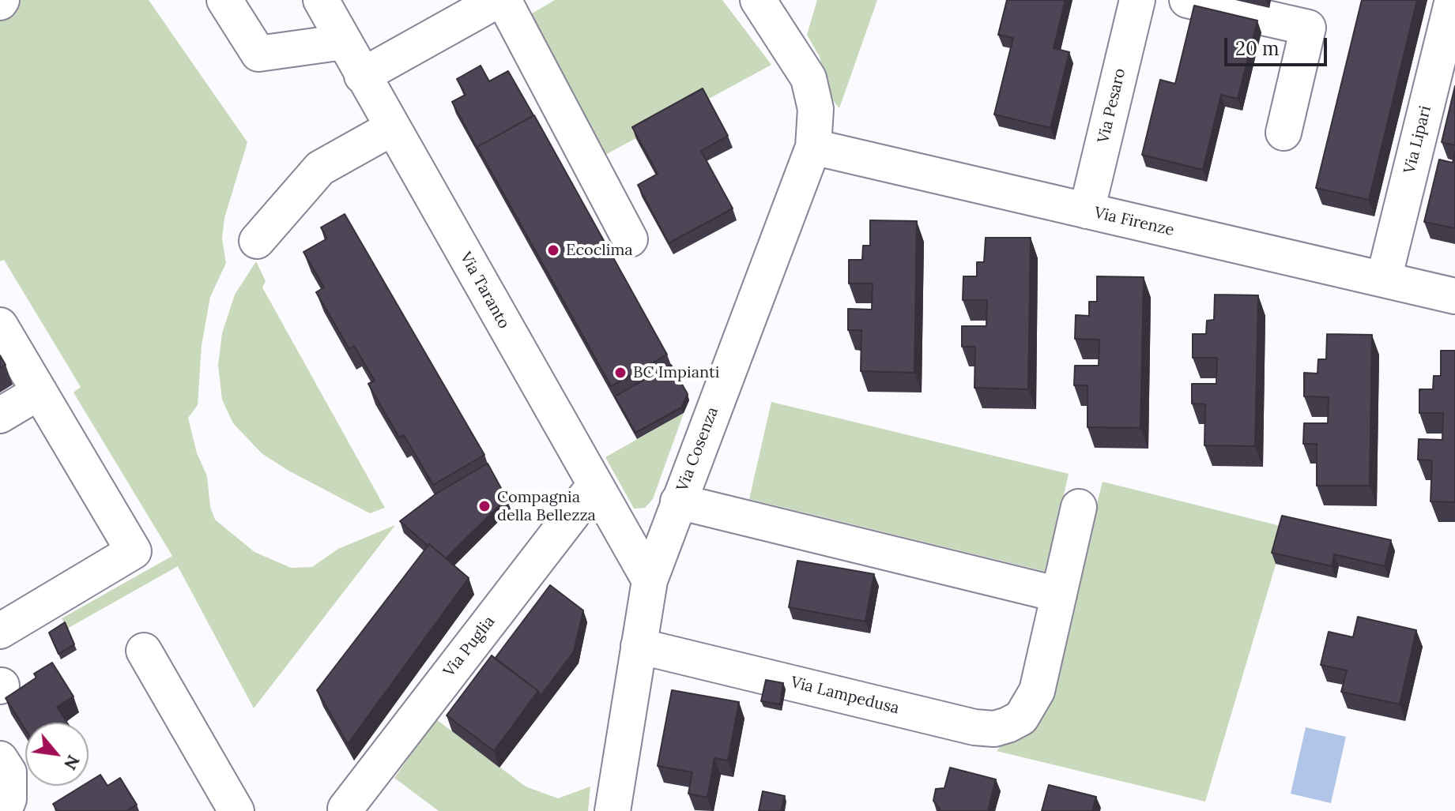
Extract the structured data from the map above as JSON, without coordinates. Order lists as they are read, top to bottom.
{
  "streets": {
    "street": [
      "Via Pesaro",
      "Via Lipari",
      "Via Firenze",
      "Via Taranto",
      "Via Cosenza",
      "Via Puglia",
      "Via Lampedusa"
    ]
  },
  "crossings": [
    ["Via Pesaro", "Via Firenze"],
    ["Via Lipari", "Via Firenze"],
    ["Via Firenze", "Via Cosenza"],
    ["Via Taranto", "Via Cosenza"],
    ["Via Taranto", "Via Puglia"],
    ["Via Cosenza", "Via Lampedusa"]
  ],
  "places": ["Ecoclima", "BC Impianti", "Compagnia della Bellezza"],
  "scale_bar": "20 m",
  "north": "bottom right"
}
